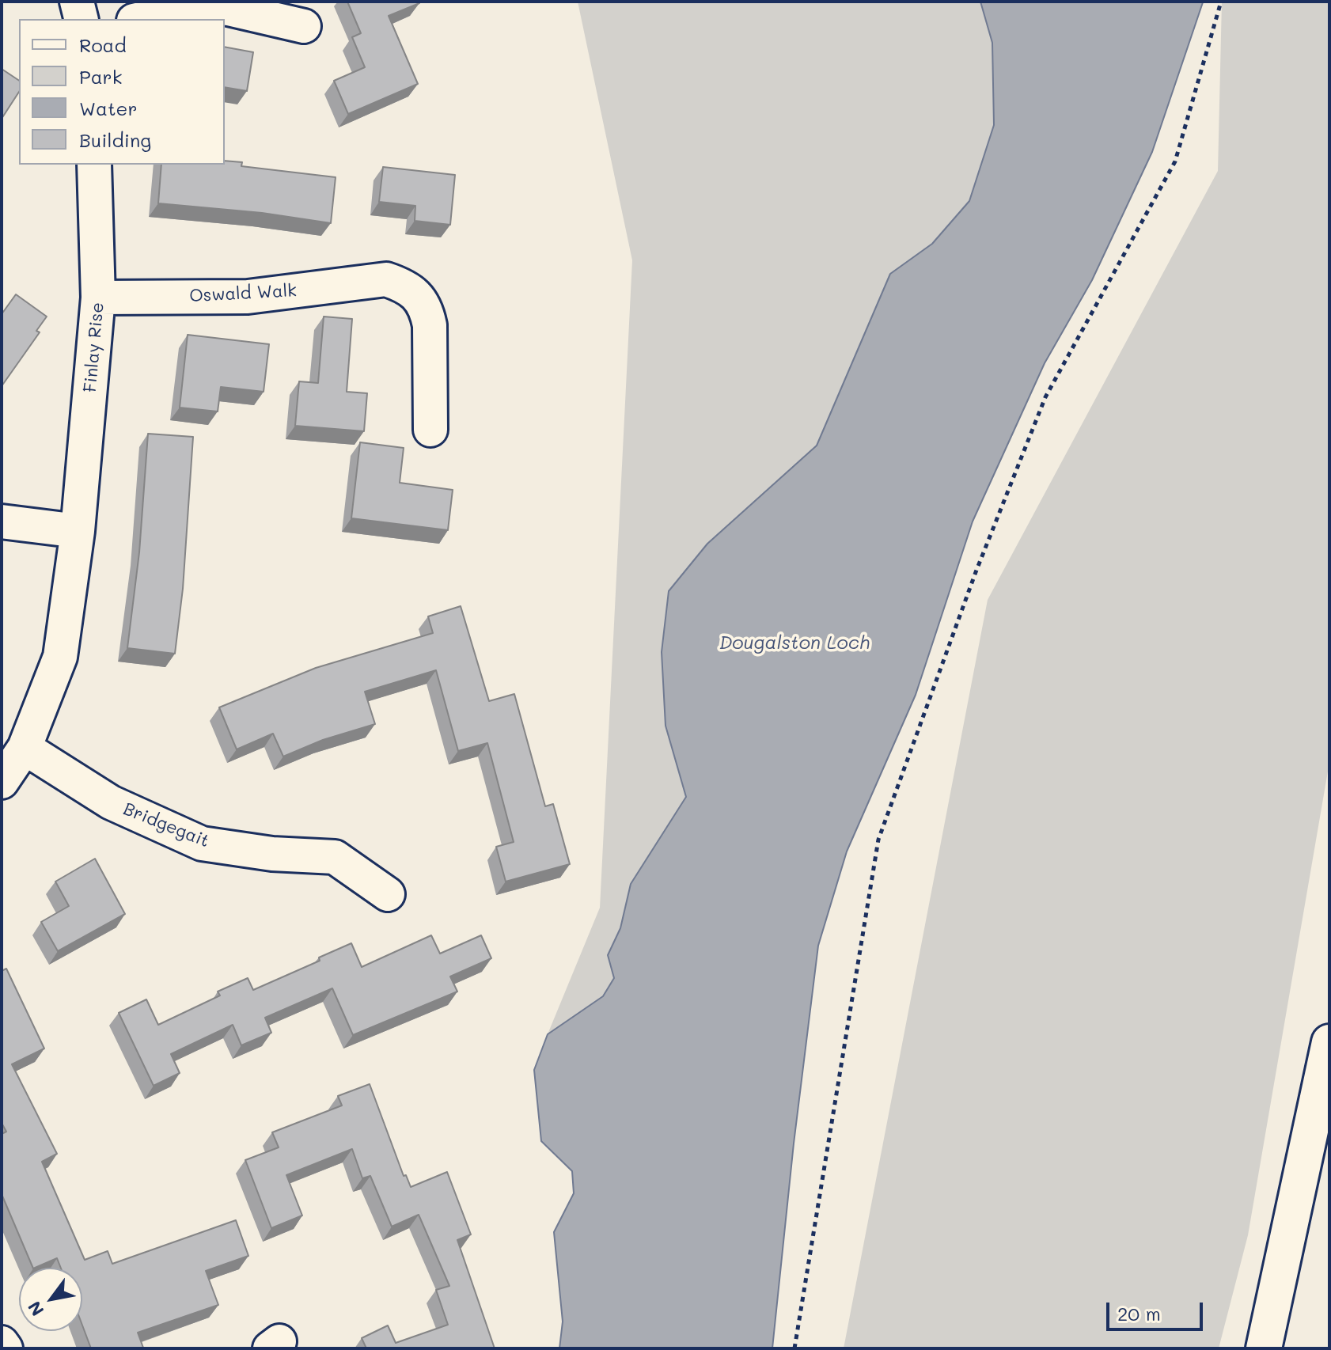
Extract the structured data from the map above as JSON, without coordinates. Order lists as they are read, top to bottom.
{
  "streets": {
    "street": ["Oswald Walk", "Finlay Rise", "Bridgegait"]
  },
  "crossings": [
    ["Oswald Walk", "Finlay Rise"],
    ["Finlay Rise", "Bridgegait"]
  ],
  "water": ["Dougalston Loch"],
  "legend": [
    "Road",
    "Park",
    "Water",
    "Building"
  ],
  "scale_bar": "20 m",
  "north": "bottom left"
}
